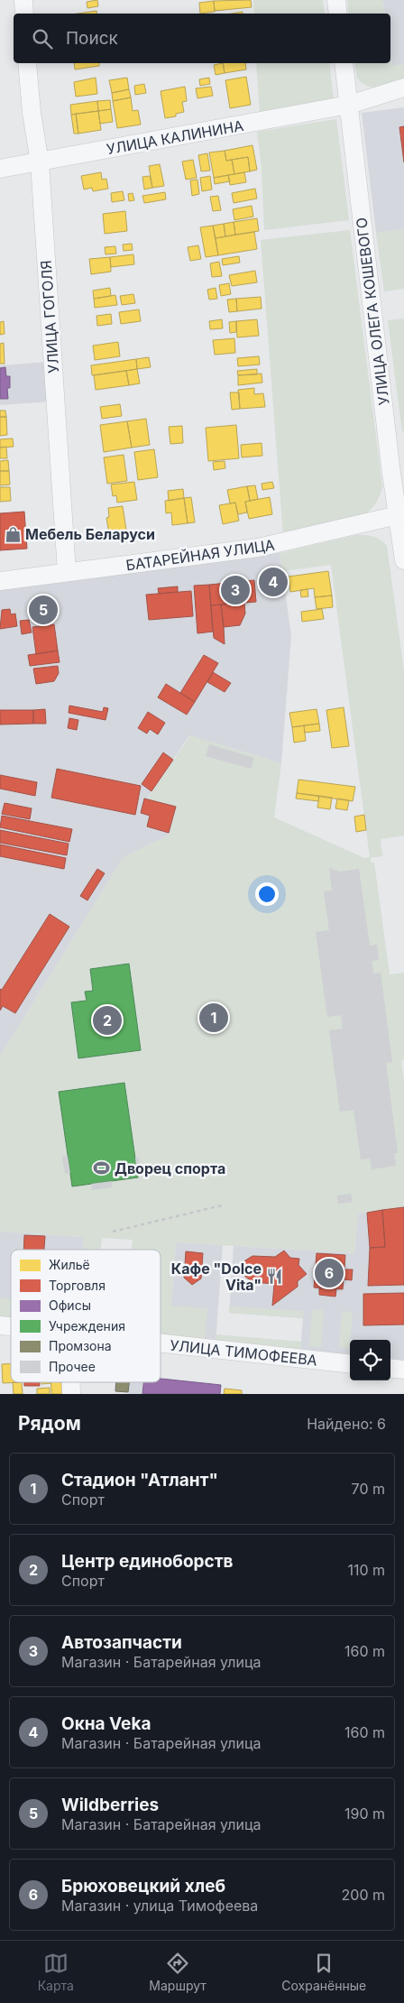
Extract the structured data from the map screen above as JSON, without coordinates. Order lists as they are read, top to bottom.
{
  "streets": {
    "street": [
      "УЛИЦА КАЛИНИНА",
      "УЛИЦА ОЛЕГА КОШЕВОГО",
      "УЛИЦА ГОГОЛЯ",
      "БАТАРЕЙНАЯ УЛИЦА",
      "УЛИЦА ТИМОФЕЕВА"
    ]
  },
  "crossings": [
    ["УЛИЦА КАЛИНИНА", "УЛИЦА ОЛЕГА КОШЕВОГО"],
    ["УЛИЦА КАЛИНИНА", "УЛИЦА ГОГОЛЯ"],
    ["УЛИЦА ОЛЕГА КОШЕВОГО", "БАТАРЕЙНАЯ УЛИЦА"],
    ["УЛИЦА ГОГОЛЯ", "БАТАРЕЙНАЯ УЛИЦА"]
  ],
  "places": {
    "shop": ["Мебель Беларуси"],
    "sports": ["Дворец спорта"],
    "restaurant": ["Кафе \"Dolce Vita\""]
  },
  "legend": [
    "Жильё",
    "Торговля",
    "Офисы",
    "Учреждения",
    "Промзона",
    "Прочее"
  ],
  "page": {
    "search": "Поиск",
    "pins": [
      "4",
      "3",
      "5",
      "1",
      "2",
      "6"
    ],
    "heading": ["Рядом", "Найдено: 6"],
    "list": [
      {
        "mark": "1",
        "name": "Стадион \"Атлант\"",
        "note": "Спорт",
        "value": "70 m"
      },
      {
        "mark": "2",
        "name": "Центр единоборств",
        "note": "Спорт",
        "value": "110 m"
      },
      {
        "mark": "3",
        "name": "Автозапчасти",
        "note": "Магазин · Батарейная улица",
        "value": "160 m"
      },
      {
        "mark": "4",
        "name": "Окна Veka",
        "note": "Магазин · Батарейная улица",
        "value": "160 m"
      },
      {
        "mark": "5",
        "name": "Wildberries",
        "note": "Магазин · Батарейная улица",
        "value": "190 m"
      },
      {
        "mark": "6",
        "name": "Брюховецкий хлеб",
        "note": "Магазин · улица Тимофеева",
        "value": "200 m"
      }
    ],
    "nav": ["Карта", "Маршрут", "Сохранённые"]
  }
}
